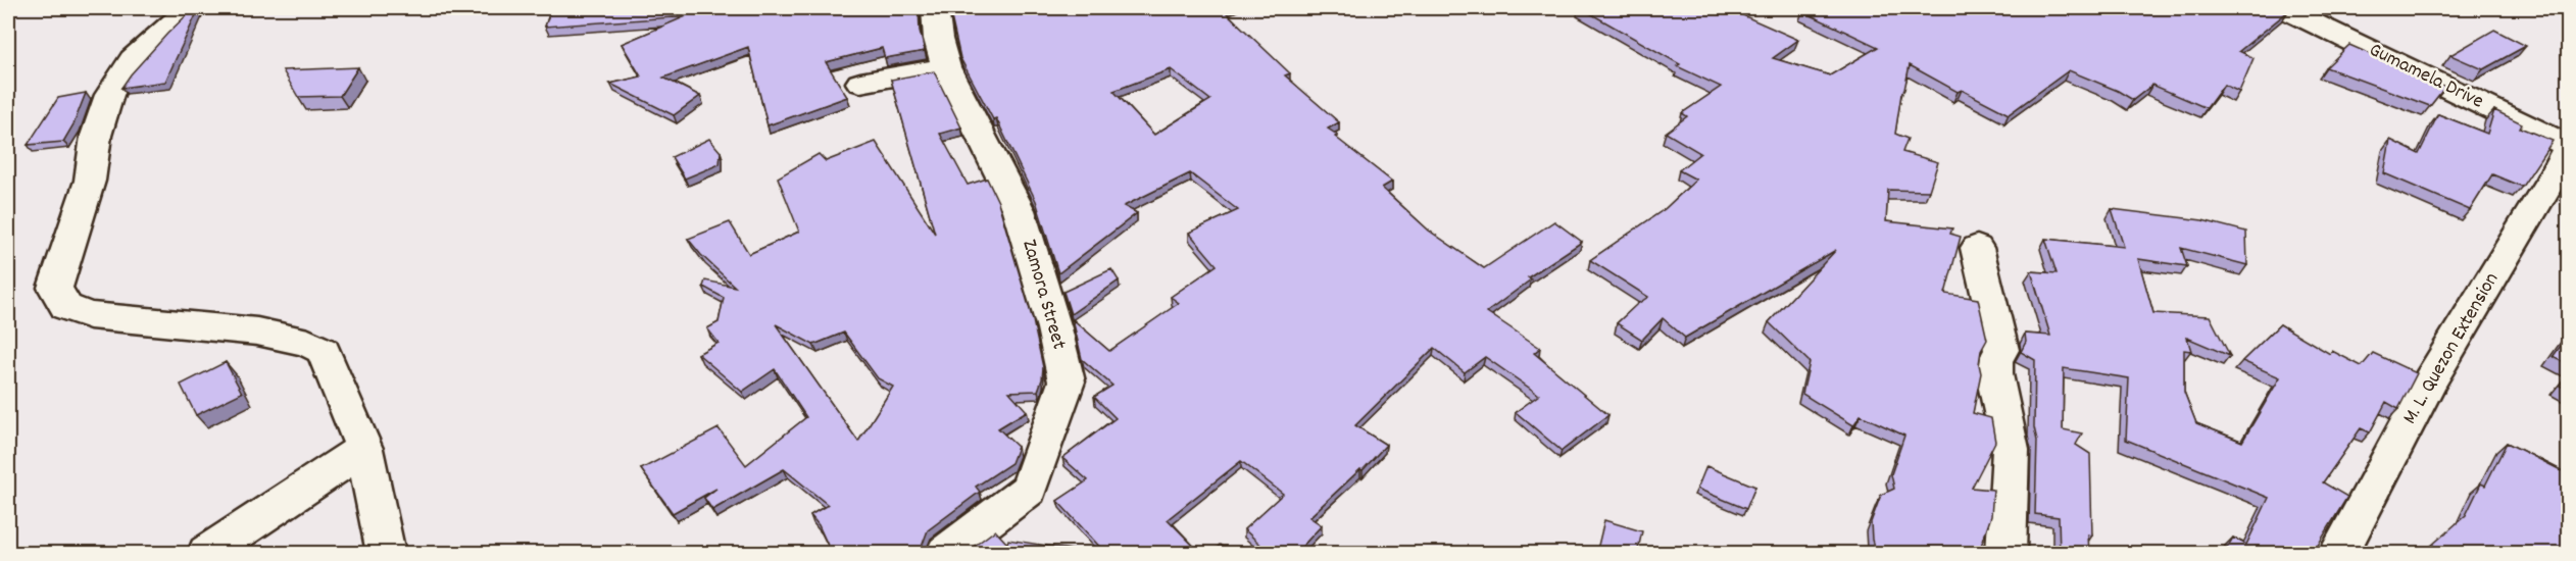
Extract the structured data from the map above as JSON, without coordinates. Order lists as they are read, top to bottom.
{
  "streets": {
    "street": ["Gumamela Drive", "Zamora Street", "M. L. Quezon Extension"]
  },
  "crossings": [
    ["Gumamela Drive", "M. L. Quezon Extension"]
  ]
}
